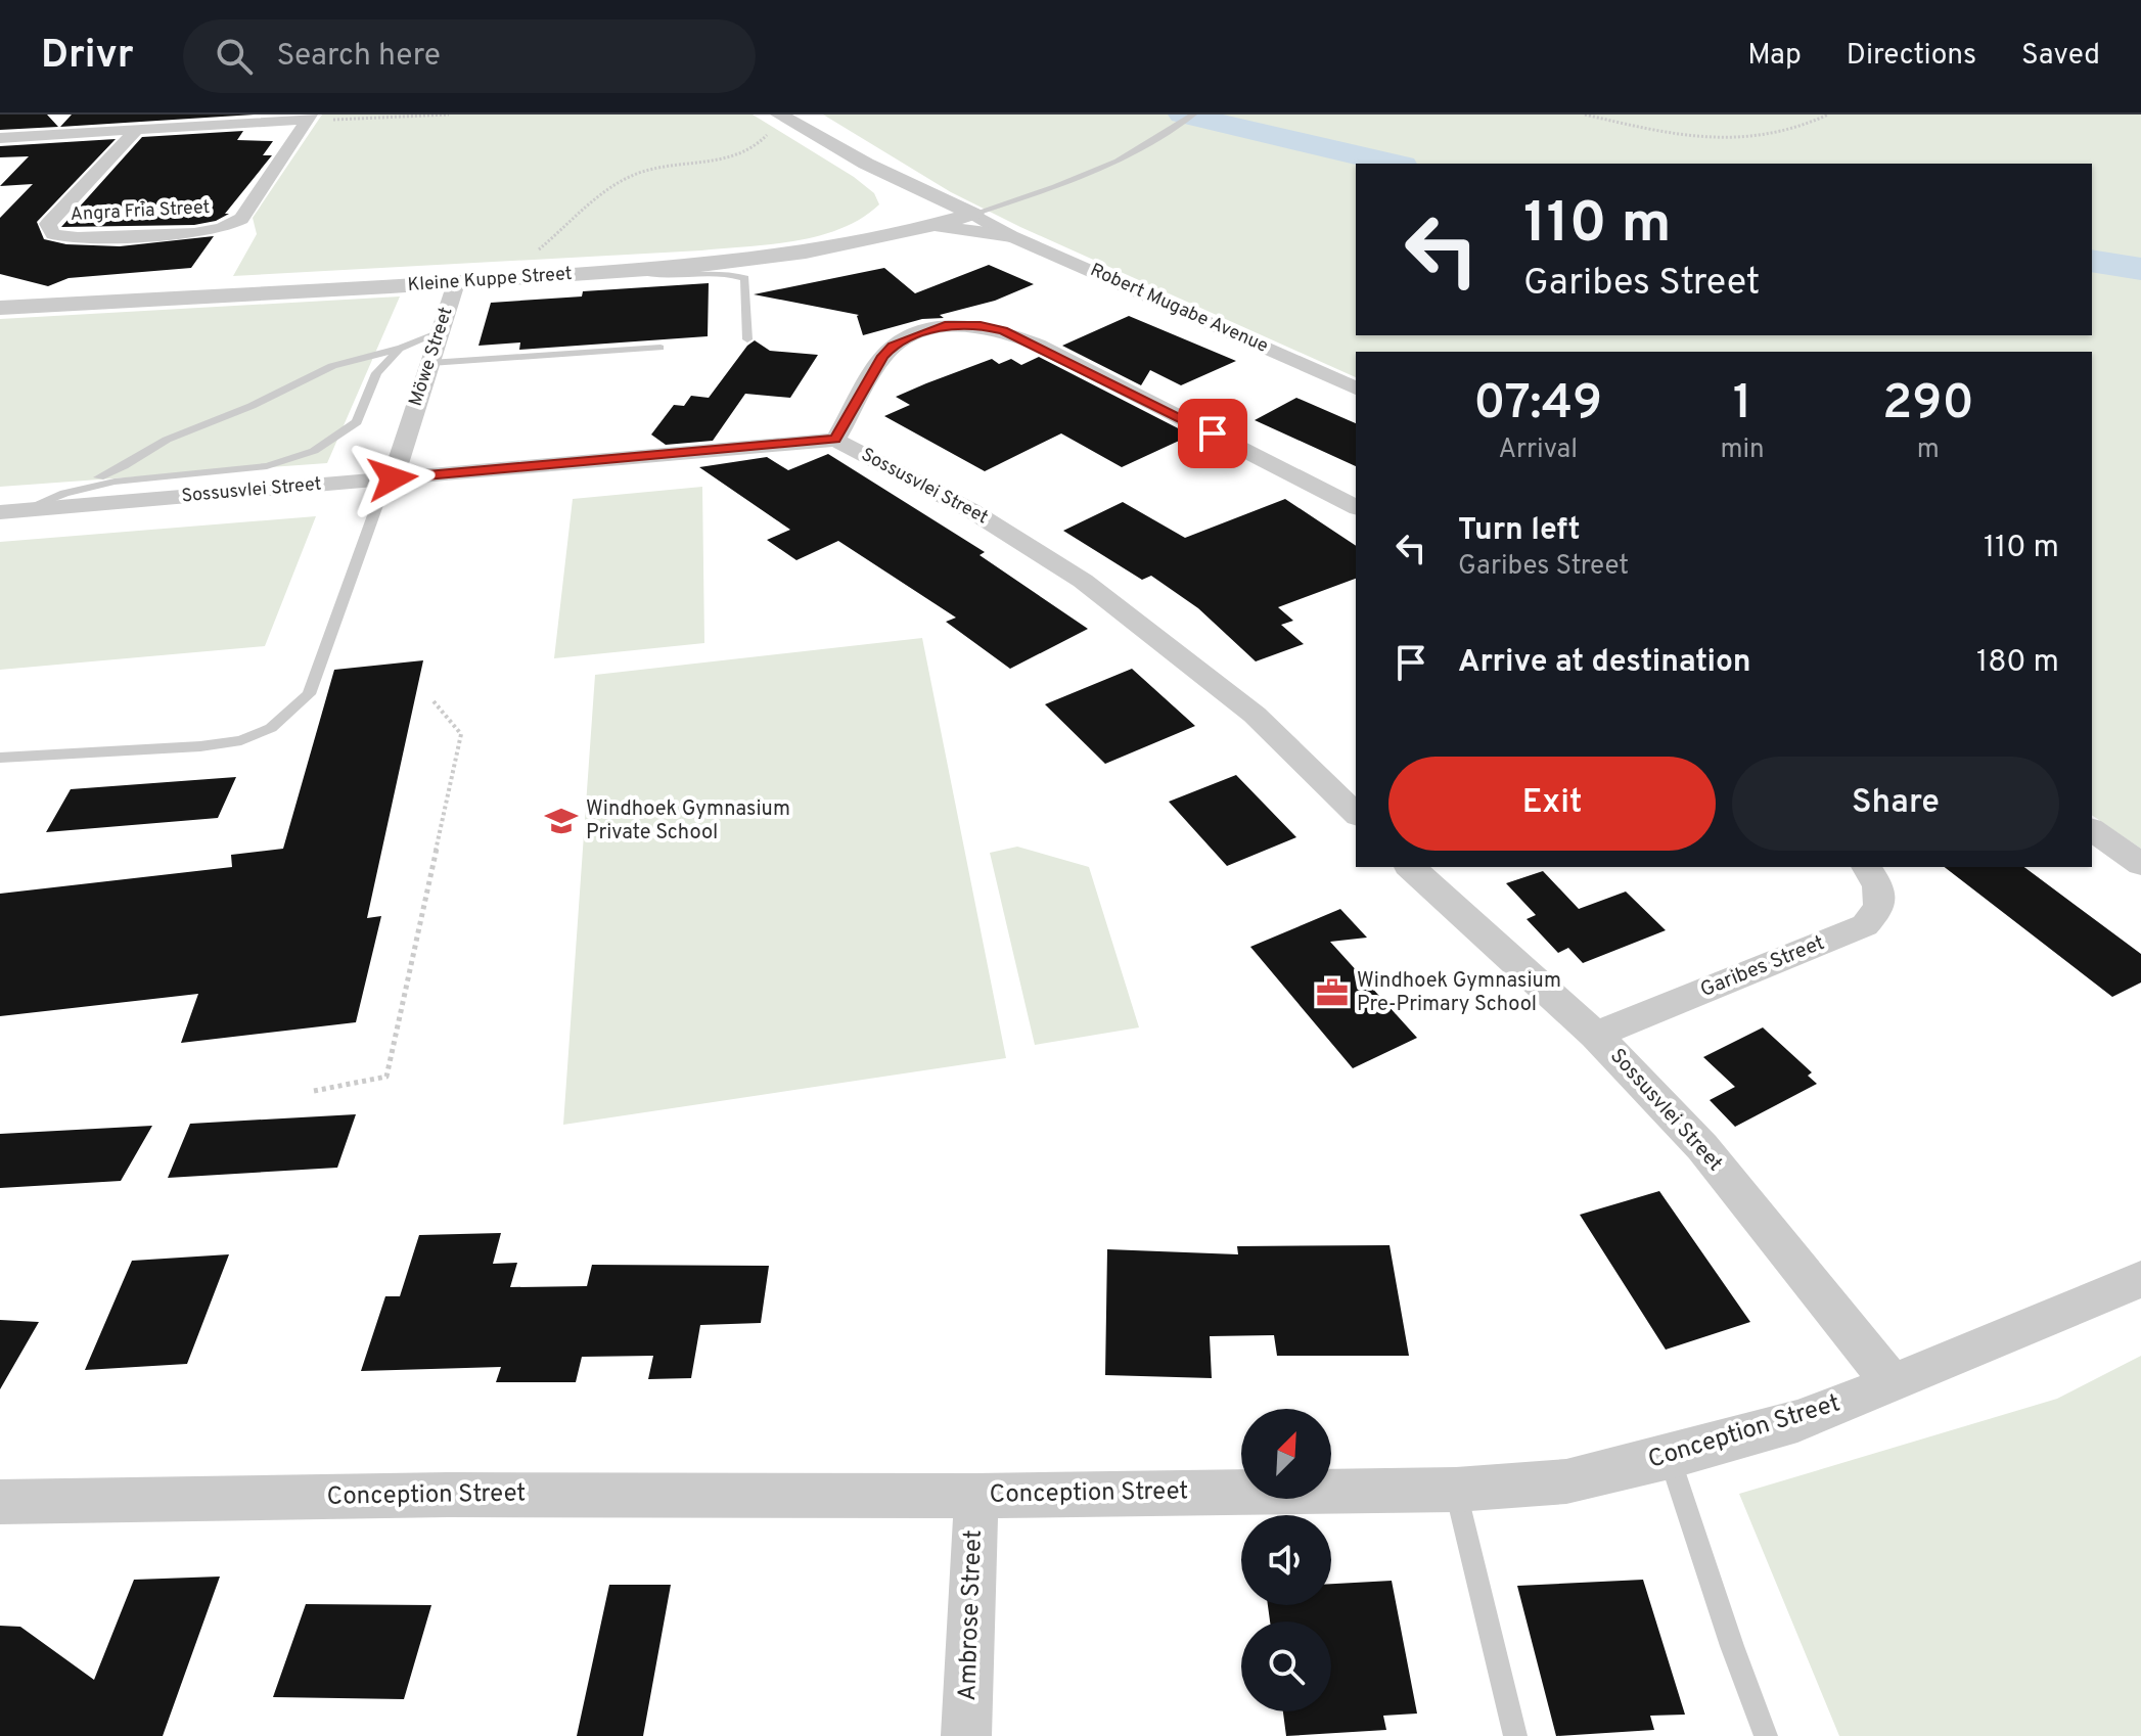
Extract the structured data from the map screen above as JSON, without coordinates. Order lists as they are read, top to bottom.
{
  "streets": {
    "street": [
      "Angra Fria Street",
      "Kleine Kuppe Street",
      "Robert Mugabe Avenue",
      "Möwe Street",
      "Sossusvlei Street",
      "Garibes Street",
      "Conception Street",
      "Ambrose Street"
    ]
  },
  "crossings": [
    ["Kleine Kuppe Street", "Robert Mugabe Avenue"],
    ["Kleine Kuppe Street", "Möwe Street"],
    ["Möwe Street", "Sossusvlei Street"],
    ["Sossusvlei Street", "Garibes Street"],
    ["Sossusvlei Street", "Conception Street"],
    ["Conception Street", "Ambrose Street"]
  ],
  "places": {
    "school or university": ["Windhoek Gymnasium Private School"],
    "office": ["Windhoek Gymnasium Pre-Primary School"]
  },
  "north": "top right",
  "page": {
    "header": "Drivr",
    "search": "Search here",
    "nav": ["Map", "Directions", "Saved"],
    "turn": ["110 m", "Garibes Street"],
    "eta": [
      "07:49",
      "Arrival",
      "1",
      "min",
      "290",
      "m"
    ],
    "list": [
      {
        "name": "Turn left",
        "note": "Garibes Street",
        "value": "110 m"
      },
      {
        "name": "Arrive at destination",
        "value": "180 m"
      }
    ],
    "buttons": ["Exit", "Share"]
  }
}
